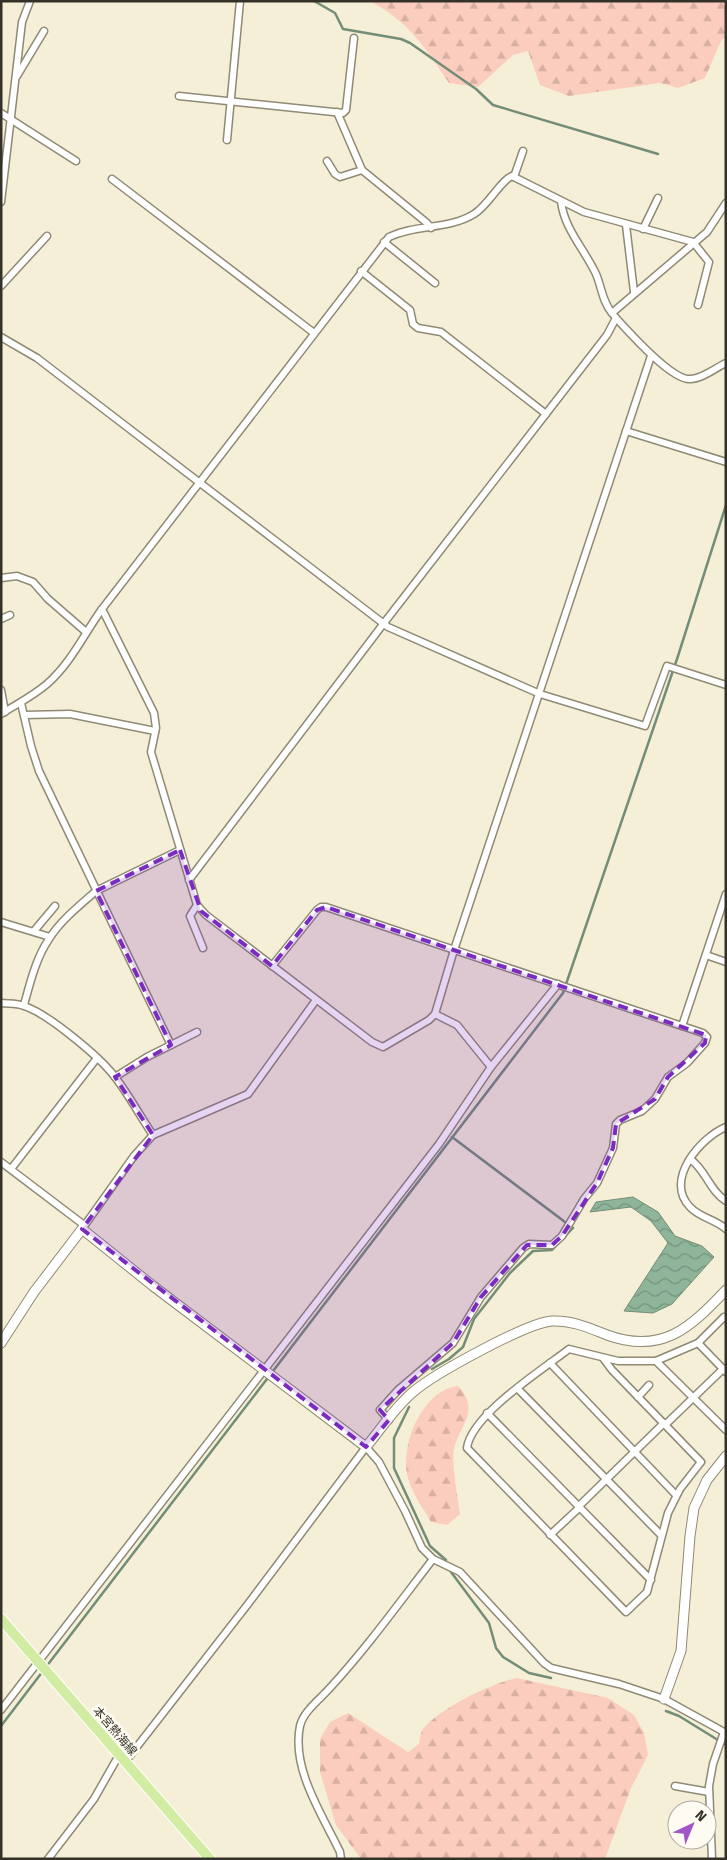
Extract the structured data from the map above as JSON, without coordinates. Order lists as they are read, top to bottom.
{
  "streets": {
    "main road": ["本宮熱海線"]
  },
  "north": "top right"
}
